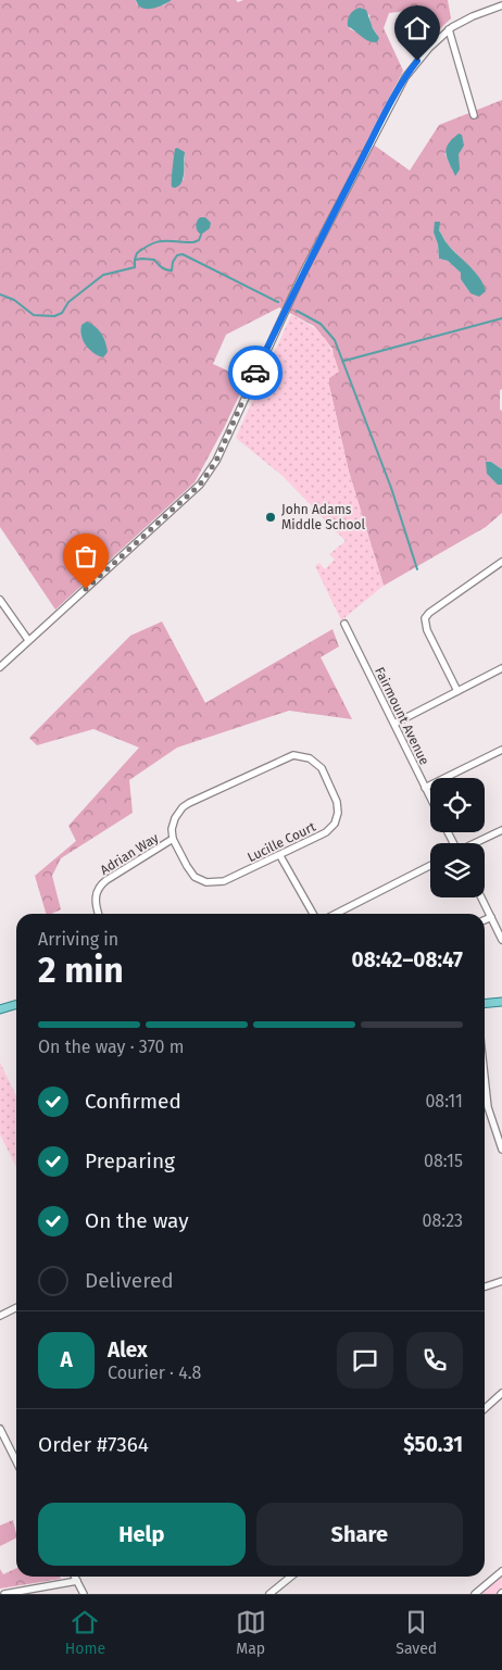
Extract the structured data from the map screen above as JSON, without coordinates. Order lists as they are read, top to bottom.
{
  "streets": {
    "street": ["Fairmount Avenue", "Lucille Court", "Adrian Way"]
  },
  "crossings": [
    ["Lucille Court", "Adrian Way"]
  ],
  "places": ["John Adams Middle School"],
  "page": {
    "heading": ["2 min", "Arriving in", "08:42–08:47"],
    "panel": [
      "Alex",
      "Courier · 4.8",
      "Order #7364",
      "$50.31"
    ],
    "bar": "On the way · 370 m",
    "list": [
      ["Confirmed", "08:11"],
      ["Preparing", "08:15"],
      ["On the way", "08:23"],
      "Delivered"
    ],
    "round": "A",
    "buttons": ["Help", "Share"],
    "tabs": ["Home", "Map", "Saved"]
  }
}
